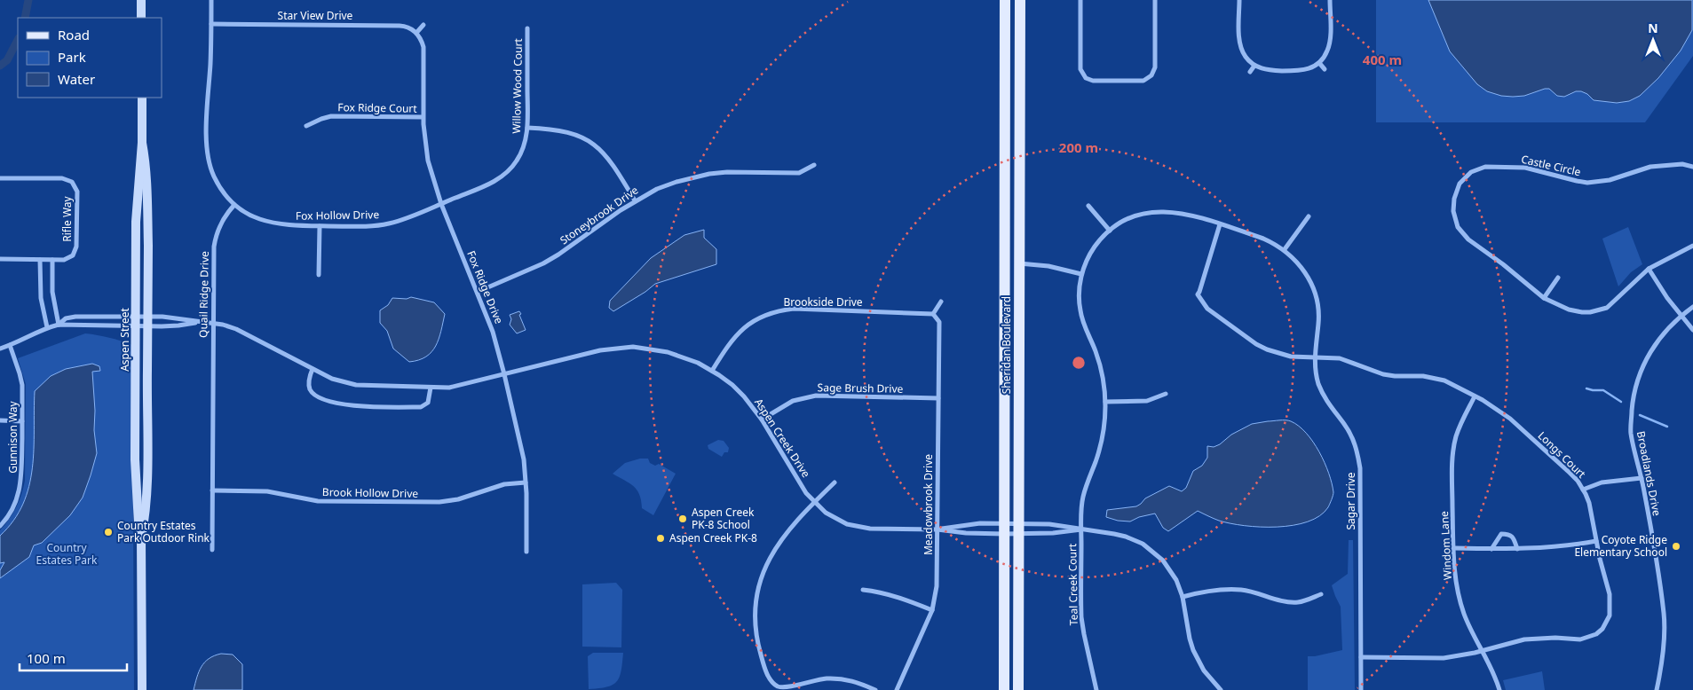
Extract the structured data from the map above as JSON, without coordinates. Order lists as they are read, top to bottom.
{
  "streets": {
    "main road": ["Sheridan Boulevard"],
    "street": [
      "Star View Drive",
      "Willow Wood Court",
      "Fox Ridge Court",
      "Castle Circle",
      "Fox Hollow Drive",
      "Stoneybrook Drive",
      "Rifle Way",
      "Fox Ridge Drive",
      "Quail Ridge Drive",
      "Brookside Drive",
      "Aspen Street",
      "Sage Brush Drive",
      "Gunnison Way",
      "Aspen Creek Drive",
      "Longs Court",
      "Broadlands Drive",
      "Brook Hollow Drive",
      "Sagar Drive",
      "Meadowbrook Drive",
      "Windom Lane",
      "Teal Creek Court"
    ]
  },
  "crossings": [
    ["Star View Drive", "Fox Ridge Drive"],
    ["Willow Wood Court", "Fox Hollow Drive"],
    ["Willow Wood Court", "Fox Ridge Drive"],
    ["Fox Ridge Court", "Fox Ridge Drive"],
    ["Fox Hollow Drive", "Fox Ridge Drive"],
    ["Fox Hollow Drive", "Quail Ridge Drive"],
    ["Stoneybrook Drive", "Fox Ridge Drive"],
    ["Fox Ridge Drive", "Aspen Creek Drive"],
    ["Fox Ridge Drive", "Brook Hollow Drive"],
    ["Quail Ridge Drive", "Aspen Creek Drive"],
    ["Quail Ridge Drive", "Brook Hollow Drive"],
    ["Brookside Drive", "Aspen Creek Drive"],
    ["Brookside Drive", "Meadowbrook Drive"],
    ["Aspen Street", "Aspen Creek Drive"],
    ["Sheridan Boulevard", "Aspen Creek Drive"],
    ["Sage Brush Drive", "Aspen Creek Drive"],
    ["Sage Brush Drive", "Meadowbrook Drive"],
    ["Aspen Creek Drive", "Meadowbrook Drive"],
    ["Aspen Creek Drive", "Teal Creek Court"],
    ["Longs Court", "Sagar Drive"],
    ["Longs Court", "Windom Lane"]
  ],
  "parks": ["Country Estates Park"],
  "places": [
    "Aspen Creek PK-8 School",
    "Country Estates Park Outdoor Rink",
    "Aspen Creek PK-8",
    "Coyote Ridge Elementary School"
  ],
  "legend": ["Road", "Park", "Water"],
  "scale_bar": "100 m",
  "north": "top",
  "rings": ["400 m", "200 m"]
}
